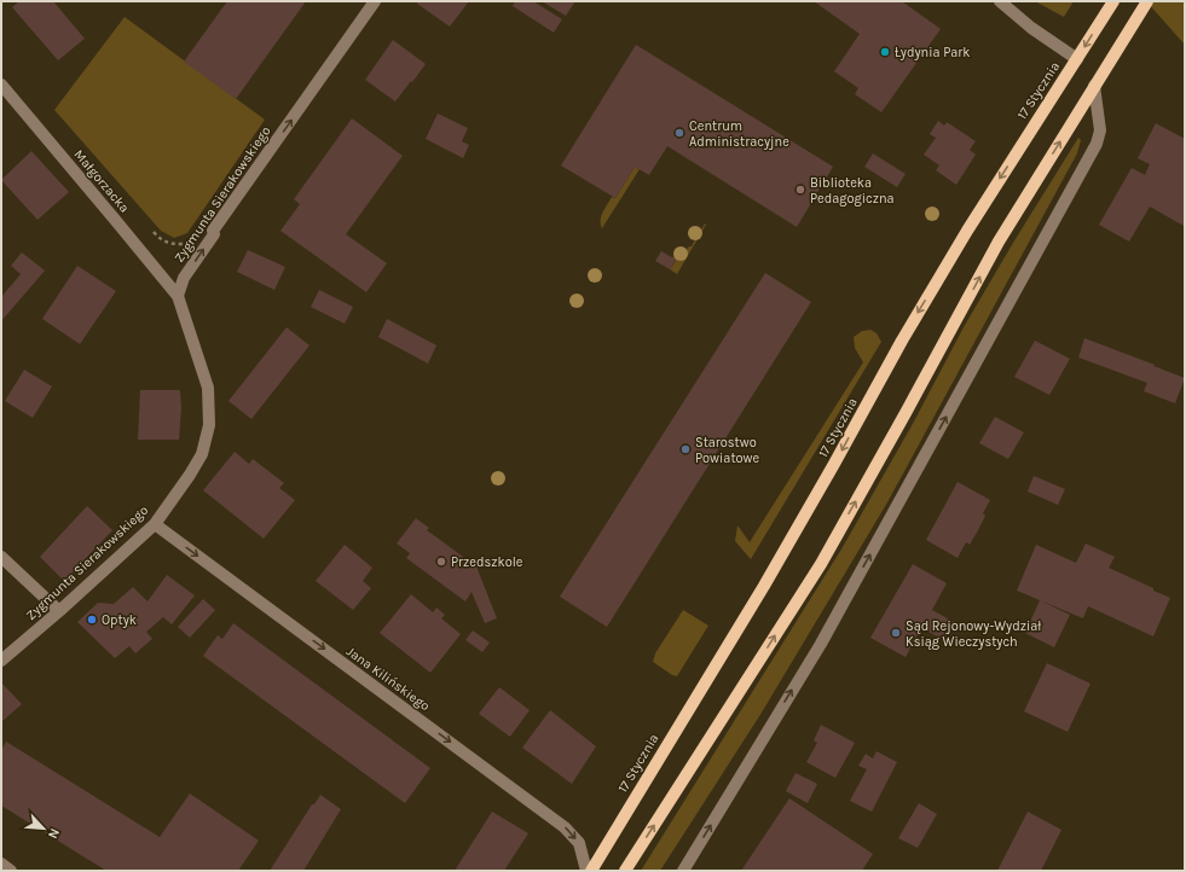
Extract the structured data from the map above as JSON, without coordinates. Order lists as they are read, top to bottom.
{
  "streets": {
    "main road": ["17 Stycznia"],
    "street": ["Małgorzacka", "Zygmunta Sierakowskiego", "Jana Kilińskiego"]
  },
  "crossings": [
    ["Małgorzacka", "Zygmunta Sierakowskiego"],
    ["Zygmunta Sierakowskiego", "Jana Kilińskiego"]
  ],
  "one_way": ["Zygmunta Sierakowskiego", "Jana Kilińskiego"],
  "places": [
    "Łydynia Park",
    "Centrum Administracyjne",
    "Biblioteka Pedagogiczna",
    "Starostwo Powiatowe",
    "Przedszkole",
    "Optyk",
    "Sąd Rejonowy-Wydział Ksiąg Wieczystych"
  ],
  "north": "bottom right"
}
